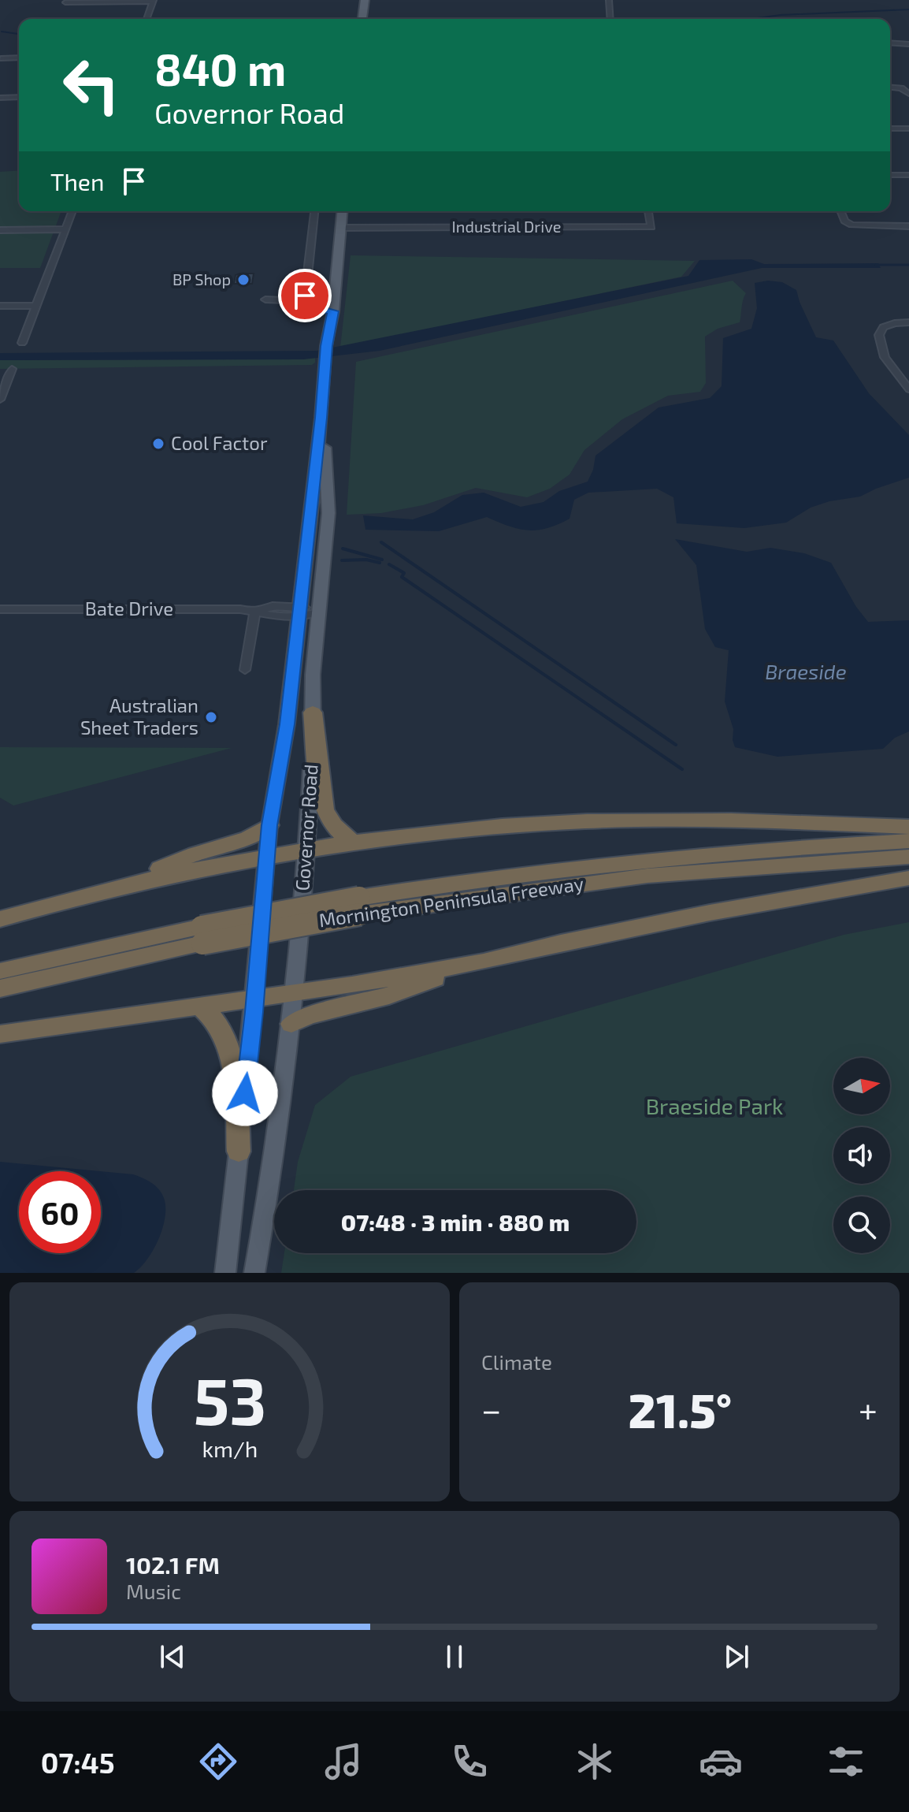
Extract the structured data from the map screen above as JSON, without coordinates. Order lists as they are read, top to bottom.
{
  "streets": {
    "highway": ["Mornington Peninsula Freeway"],
    "main road": ["Governor Road"],
    "street": ["Industrial Drive", "Bate Drive"]
  },
  "crossings": [
    ["Industrial Drive", "Governor Road"],
    ["Bate Drive", "Governor Road"]
  ],
  "water": ["Braeside"],
  "parks": ["Braeside Park"],
  "places": ["BP Shop", "Cool Factor", "Australian Sheet Traders"],
  "north": "right",
  "page": {
    "turn": ["840 m", "Governor Road"],
    "then": "Then",
    "limit": "60",
    "trip": "07:48 · 3 min · 880 m",
    "tile": "Climate",
    "heat": ["−", "21.5°", "+"],
    "song": ["102.1 FM", "Music"],
    "tabs": "07:45",
    "gauge": ["53", "km/h"]
  }
}
